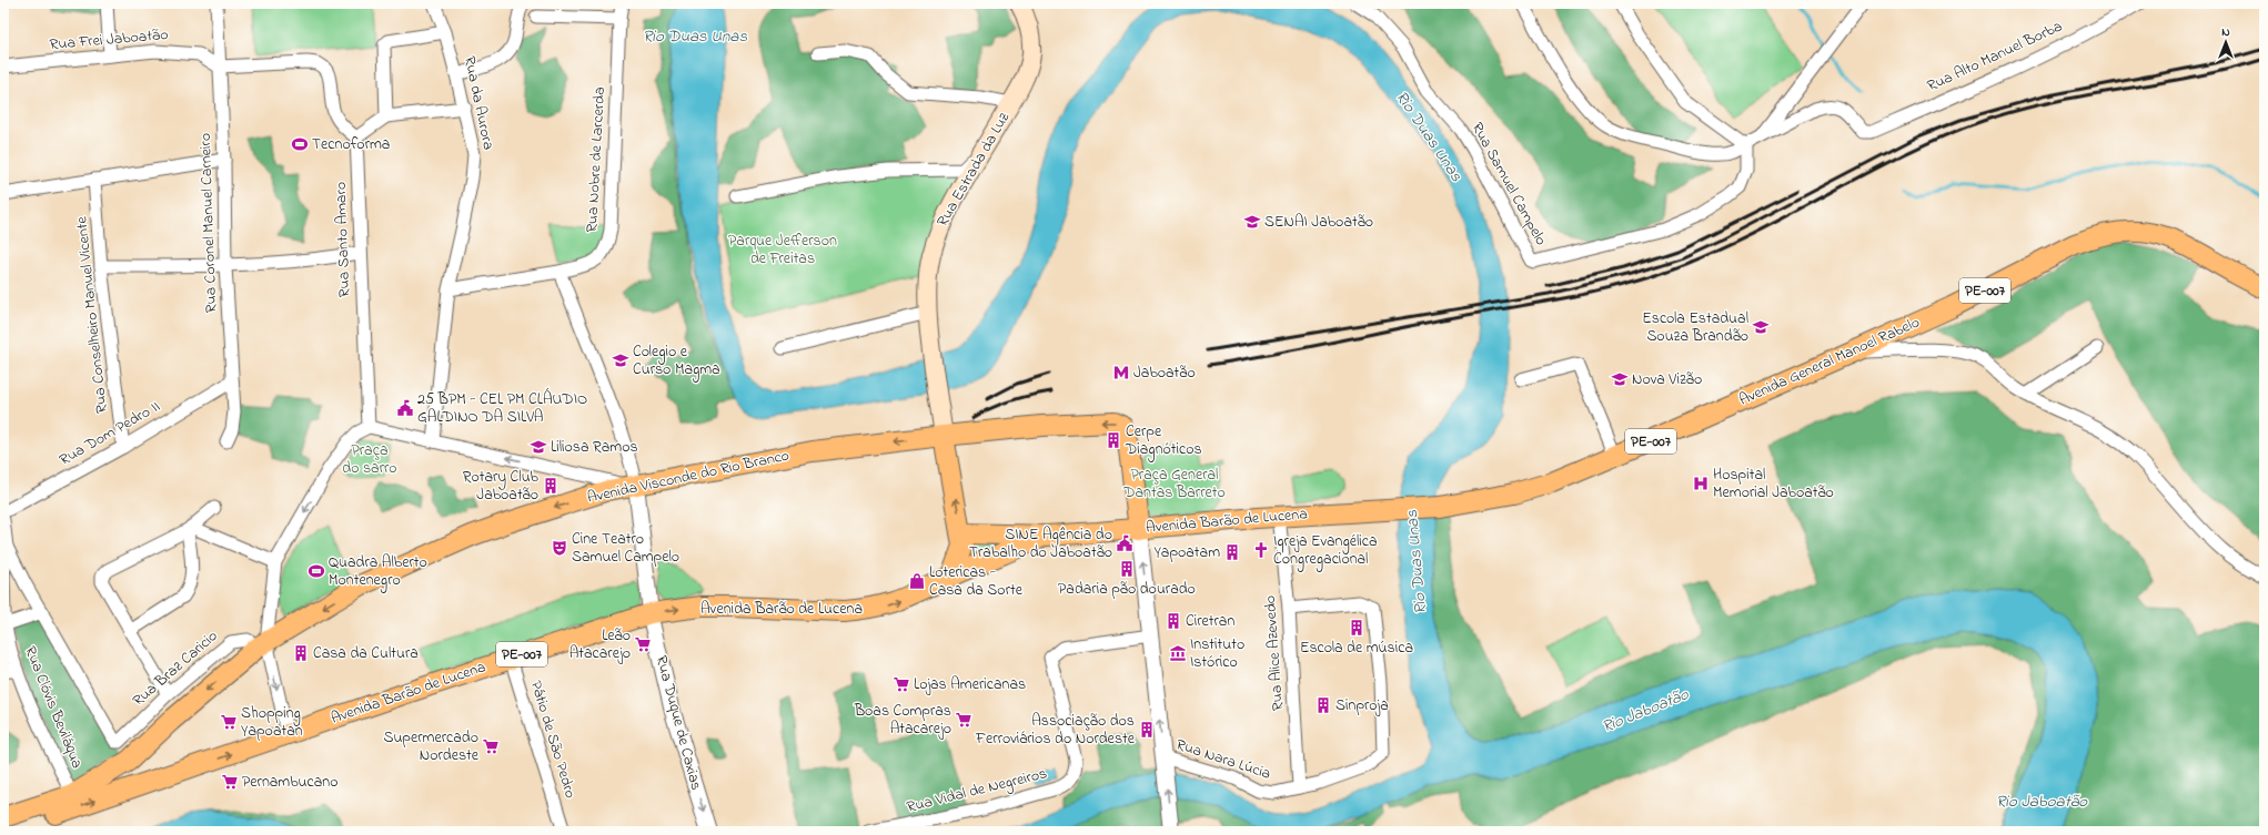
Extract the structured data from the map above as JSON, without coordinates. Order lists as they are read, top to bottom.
{
  "streets": {
    "main road": [
      "Rua Estrada da Luz",
      "PE-007",
      "Avenida General Manoel Rabelo",
      "Avenida Visconde do Rio Branco",
      "Avenida Barão de Lucena"
    ],
    "street": [
      "Rua Frei Jaboatão",
      "Rua Alto Manuel Borba",
      "Rua da Aurora",
      "Rua Nobre de Larcerda",
      "Rua Samuel Campelo",
      "Rua Coronel Manuel Carneiro",
      "Rua Santo Amaro",
      "Rua Conselheiro Manuel Vicente",
      "Rua Dom Pedro II",
      "Rua Alice Azevedo",
      "Rua Braz Caricio",
      "Rua Clóvis Beviláqua",
      "Rua Duque de Caxias",
      "Pátio de São Pedro",
      "Rua Nara Lúcia",
      "Rua Vidal de Negreiros"
    ]
  },
  "crossings": [
    ["Rua Frei Jaboatão", "Rua Coronel Manuel Carneiro"],
    ["Rua da Aurora", "Rua Nobre de Larcerda"],
    ["Rua Estrada da Luz", "Avenida Visconde do Rio Branco"],
    ["Rua Coronel Manuel Carneiro", "Rua Dom Pedro II"],
    ["Rua Conselheiro Manuel Vicente", "Rua Dom Pedro II"],
    ["Avenida General Manoel Rabelo", "Avenida Barão de Lucena"],
    ["Avenida Visconde do Rio Branco", "Avenida Barão de Lucena"],
    ["Avenida Visconde do Rio Branco", "Rua Braz Caricio"],
    ["Avenida Visconde do Rio Branco", "Rua Clóvis Beviláqua"],
    ["Avenida Barão de Lucena", "Rua Alice Azevedo"],
    ["Avenida Barão de Lucena", "Rua Duque de Caxias"],
    ["Avenida Barão de Lucena", "Pátio de São Pedro"],
    ["Rua Alice Azevedo", "Rua Nara Lúcia"],
    ["Rua Braz Caricio", "Rua Clóvis Beviláqua"]
  ],
  "one_way": ["Avenida Visconde do Rio Branco", "Avenida Barão de Lucena", "Rua Duque de Caxias"],
  "water": ["Rio Duas Unas", "Rio Jaboatão"],
  "parks": ["Parque Jefferson de Freitas", "Praça do sarro", "Praça General Dantas Barreto"],
  "places": {
    "sports": ["Tecnoforma", "Quadra Alberto Montenegro"],
    "school or university": [
      "SENAI Jaboatão",
      "Escola Estadual Souza Brandão",
      "Colegio e Curso Magma",
      "Nova Vizão",
      "Liliosa Ramos"
    ],
    "metro station": ["Jaboatão"],
    "public building": ["25 BPM - CEL PM CLÁUDIO GALDINO DA SILVA", "SINE Agência do Trabalho do Jaboatão"],
    "building": [
      "Cerpe Diagnóticos",
      "Rotary Club Jaboatão",
      "Yapoatam",
      "Padaria pão dourado",
      "Ciretran",
      "Escola de música",
      "Casa da Cultura",
      "Sinproja",
      "Associação dos Ferroviários do Nordeste"
    ],
    "hospital": ["Hospital Memorial Jaboatão"],
    "theatre": ["Cine Teatro Samuel Campelo"],
    "church": ["Igreja Evangélica Congregacional"],
    "shop": ["Lotericas - Casa da Sorte"],
    "supermarket": [
      "Leão Atacarejo",
      "Lojas Americanas",
      "Boas Compras Atacarejo",
      "Shopping Yapoatan",
      "Supermercado Nordeste",
      "Pernambucano"
    ],
    "museum": ["Instituto Istórico"]
  },
  "north": "top"
}
